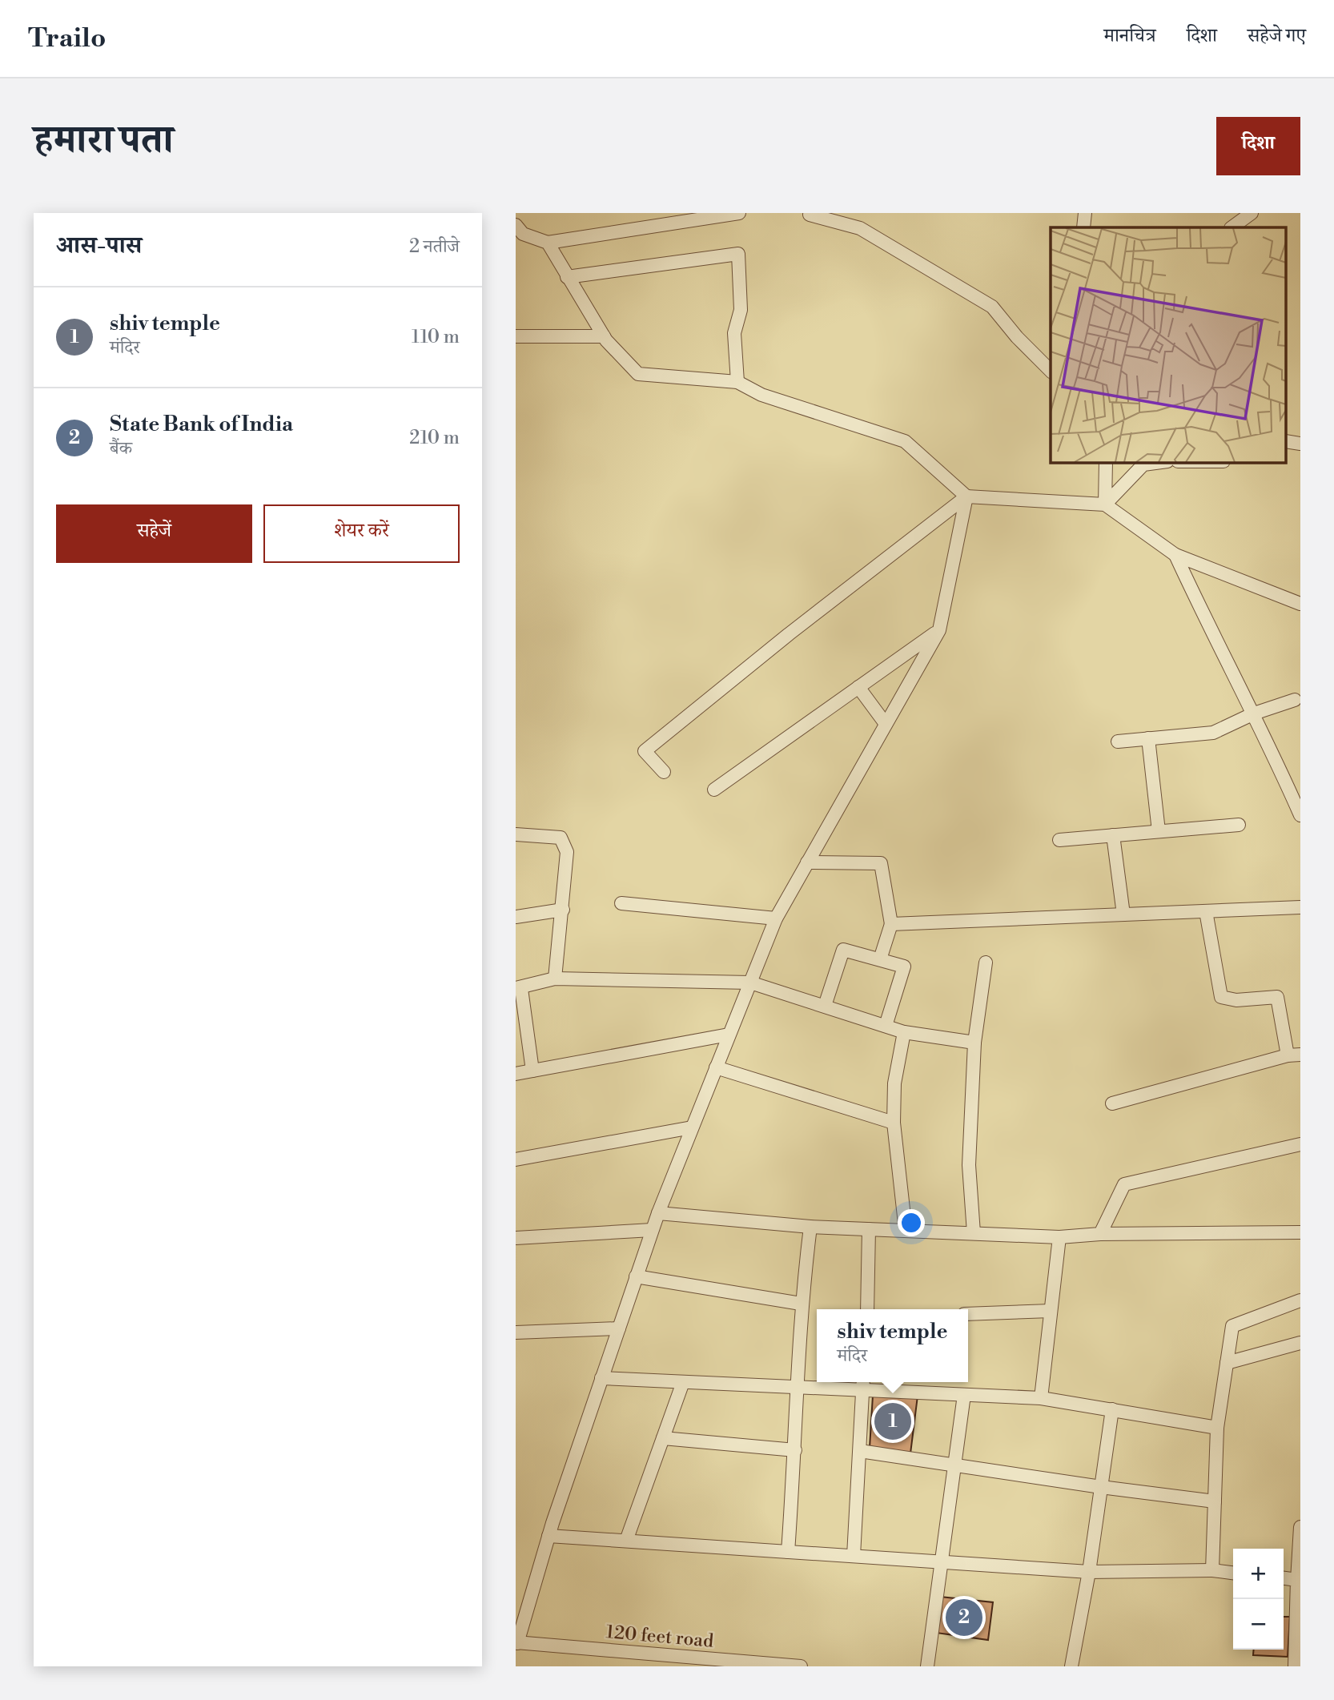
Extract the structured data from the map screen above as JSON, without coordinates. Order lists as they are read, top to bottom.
{
  "streets": {
    "street": ["120 feet road"]
  },
  "page": {
    "header": "Trailo",
    "nav": ["मानचित्र", "दिशा", "सहेजे गए"],
    "title": "हमारा पता",
    "buttons": [
      "दिशा",
      ["सहेजें", "शेयर करें"]
    ],
    "heading": ["आस-पास", "2 नतीजे"],
    "list": [
      {
        "mark": "1",
        "name": "shiv temple",
        "note": "मंदिर",
        "value": "110 m"
      },
      {
        "mark": "2",
        "name": "State Bank of India",
        "note": "बैंक",
        "value": "210 m"
      }
    ],
    "popup": ["shiv temple", "मंदिर"],
    "pins": ["1", "2"],
    "map_buttons": ["+", "−"]
  }
}
